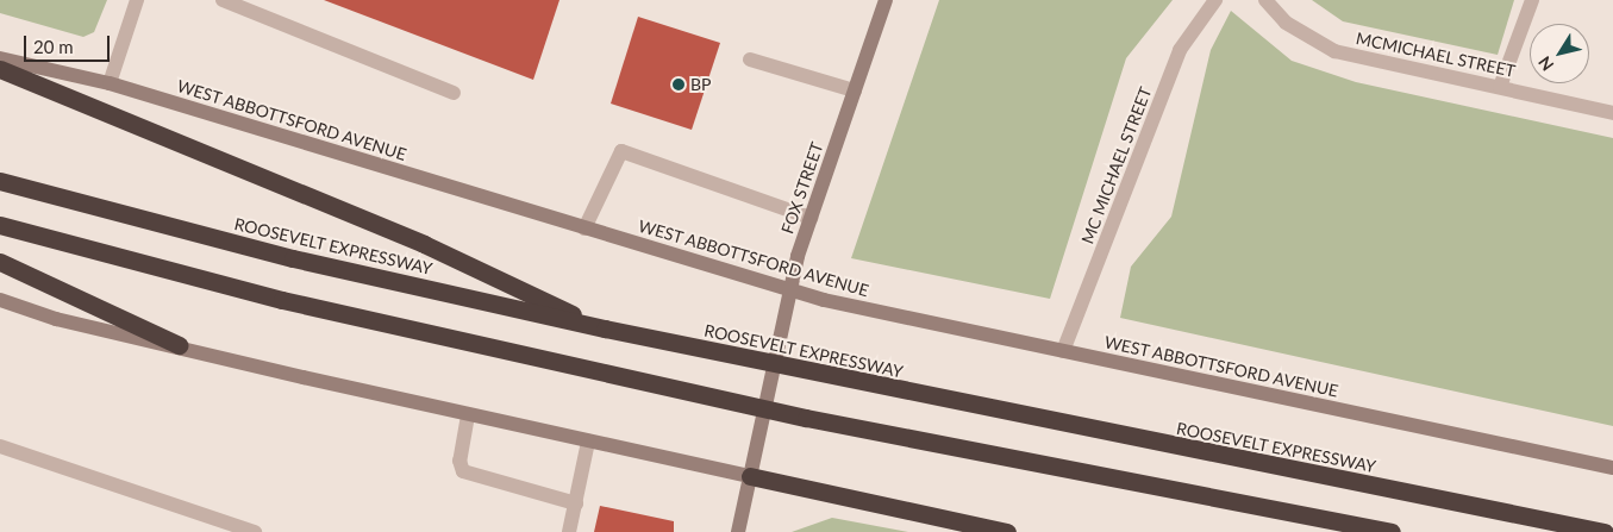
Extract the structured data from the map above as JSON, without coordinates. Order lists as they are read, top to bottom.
{
  "streets": {
    "highway": ["ROOSEVELT EXPRESSWAY"],
    "street": [
      "MCMICHAEL STREET",
      "WEST ABBOTTSFORD AVENUE",
      "MC MICHAEL STREET",
      "FOX STREET"
    ]
  },
  "crossings": [
    ["WEST ABBOTTSFORD AVENUE", "MC MICHAEL STREET"],
    ["WEST ABBOTTSFORD AVENUE", "FOX STREET"]
  ],
  "places": ["BP"],
  "scale_bar": "20 m",
  "north": "bottom left"
}
